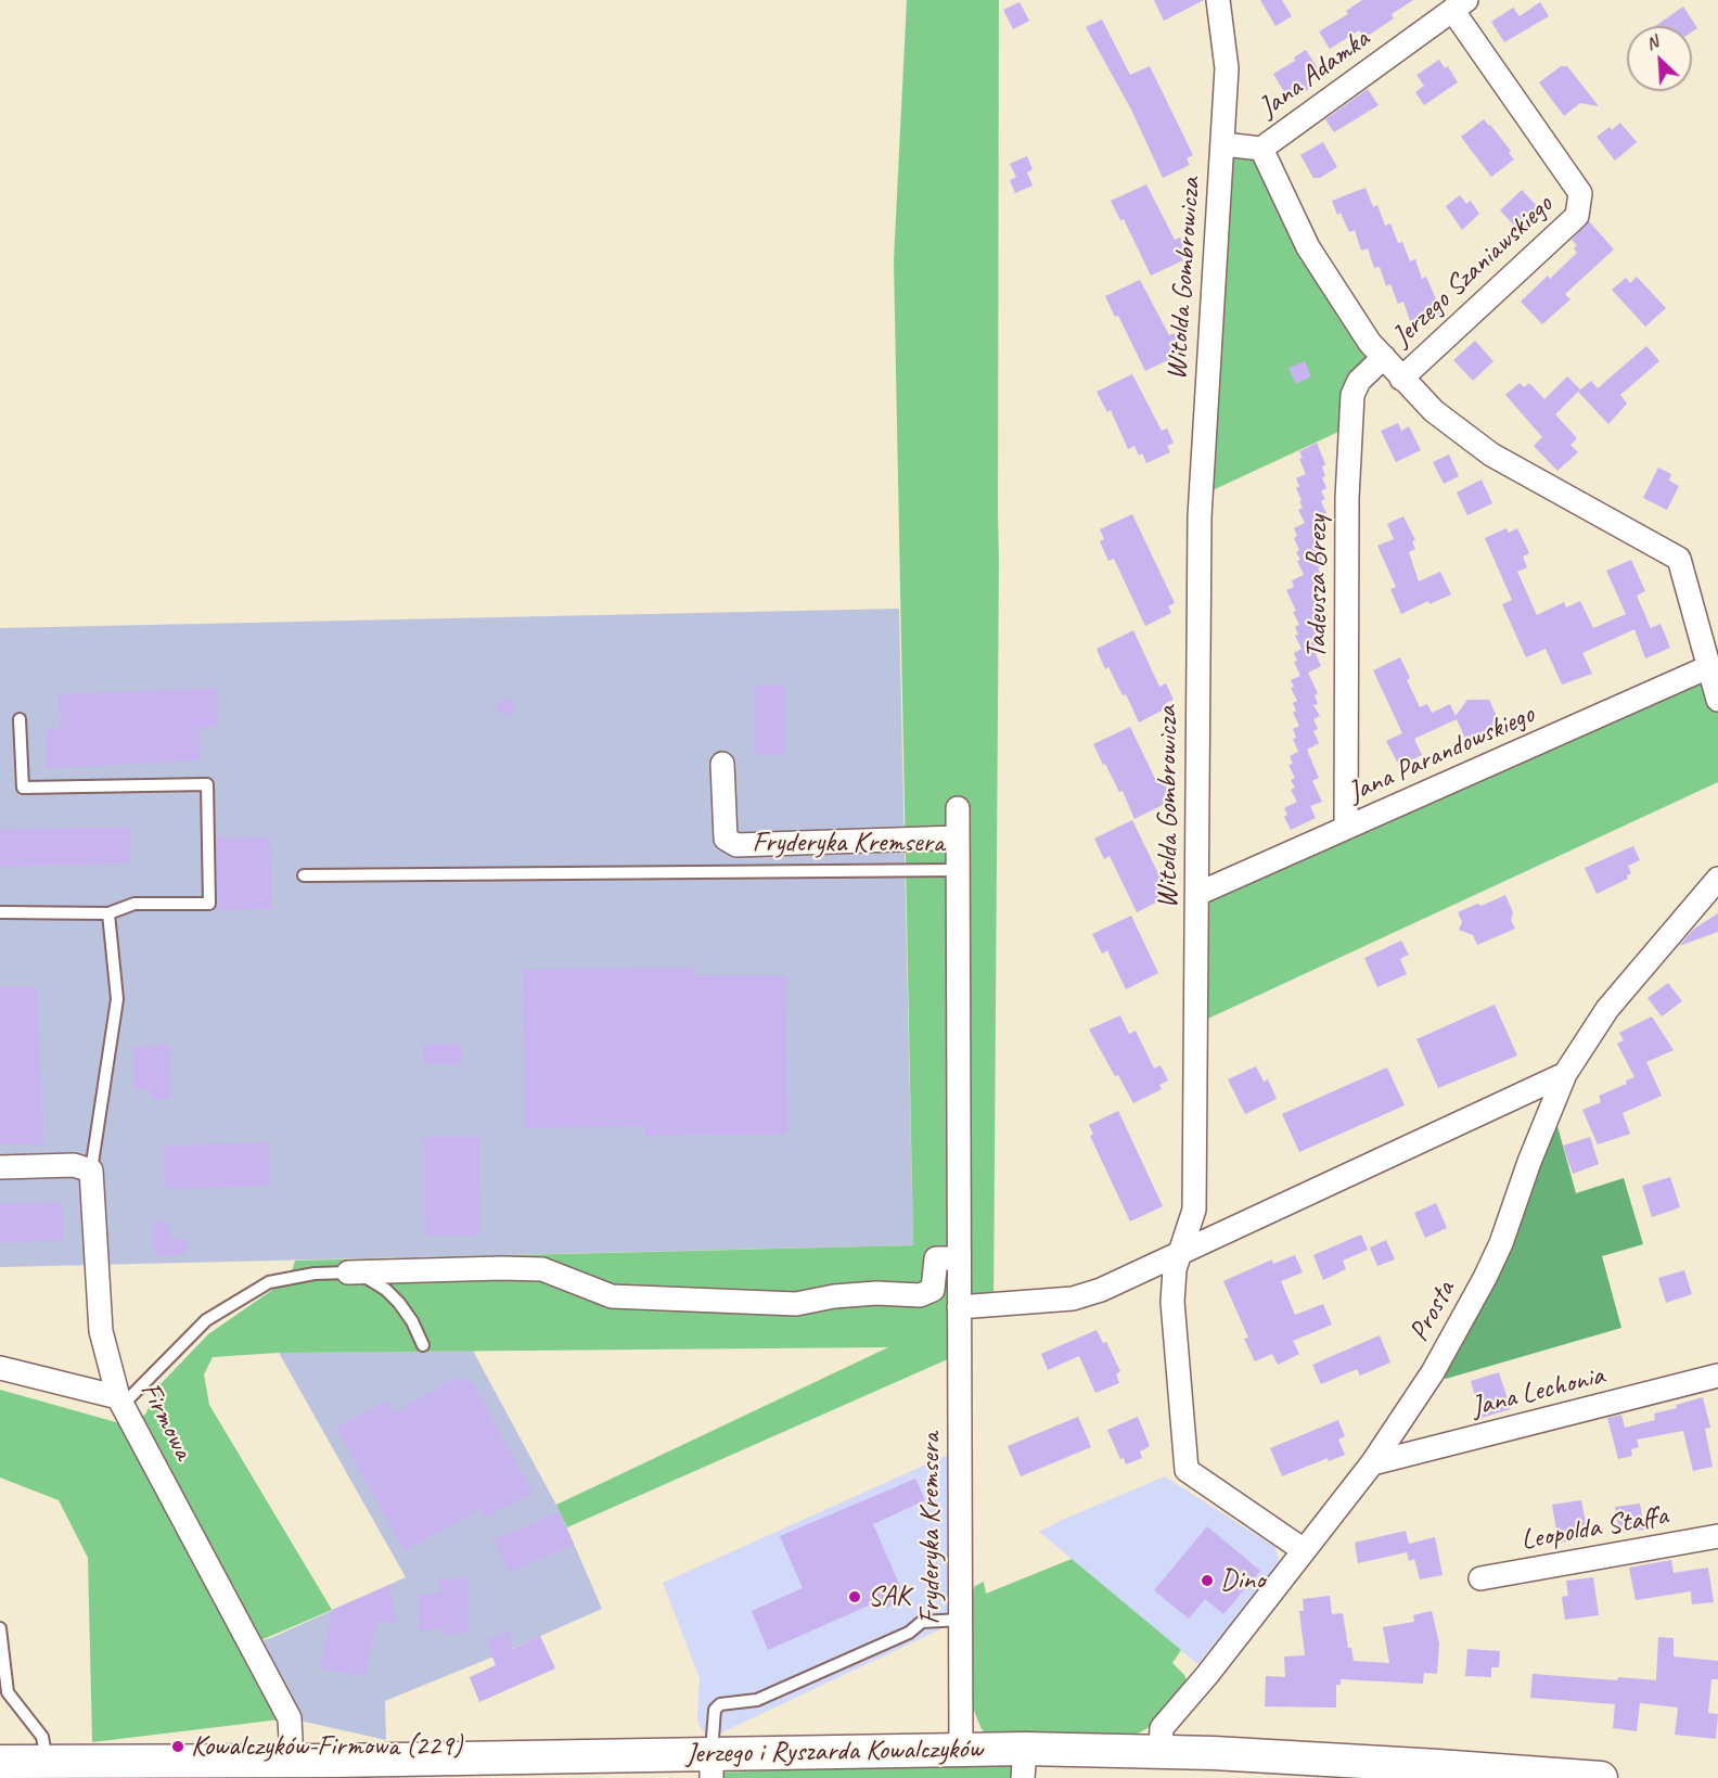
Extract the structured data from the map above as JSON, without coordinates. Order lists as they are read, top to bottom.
{
  "streets": {
    "main road": ["Jerzego i Ryszarda Kowalczyków"],
    "street": [
      "Jana Adamka",
      "Jerzego Szaniawskiego",
      "Witolda Gombrowicza",
      "Tadeusza Brezy",
      "Jana Parandowskiego",
      "Fryderyka Kremsera",
      "Prosta",
      "Jana Lechonia",
      "Firmowa",
      "Leopolda Staffa"
    ]
  },
  "crossings": [
    ["Jana Adamka", "Jerzego Szaniawskiego"],
    ["Witolda Gombrowicza", "Jana Parandowskiego"],
    ["Witolda Gombrowicza", "Prosta"],
    ["Tadeusza Brezy", "Jana Parandowskiego"],
    ["Fryderyka Kremsera", "Jerzego i Ryszarda Kowalczyków"],
    ["Prosta", "Jana Lechonia"],
    ["Prosta", "Jerzego i Ryszarda Kowalczyków"],
    ["Firmowa", "Jerzego i Ryszarda Kowalczyków"]
  ],
  "places": ["Dino", "SAK", "Kowalczyków-Firmowa (229)"],
  "north": "top left"
}
